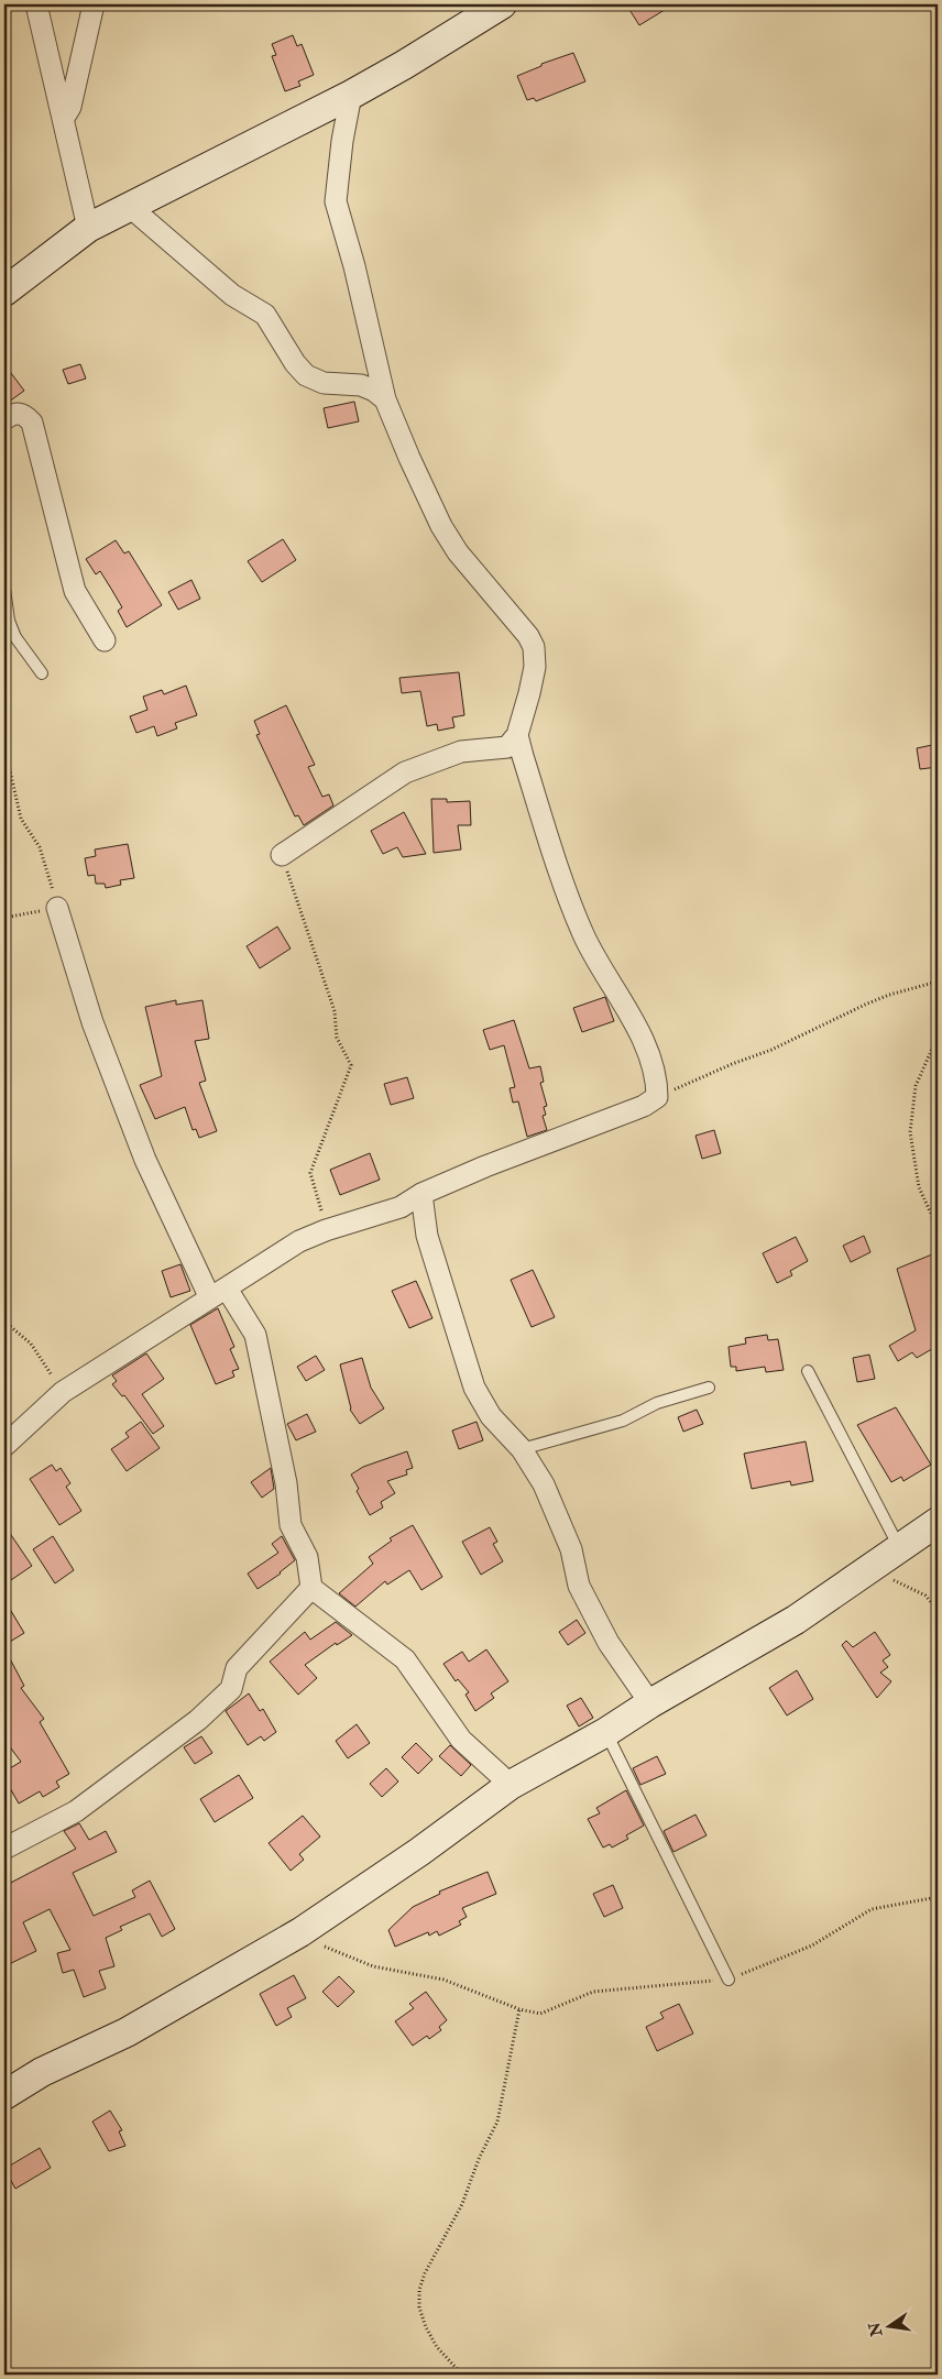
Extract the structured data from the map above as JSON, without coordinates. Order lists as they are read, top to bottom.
{
  "north": "left"
}
